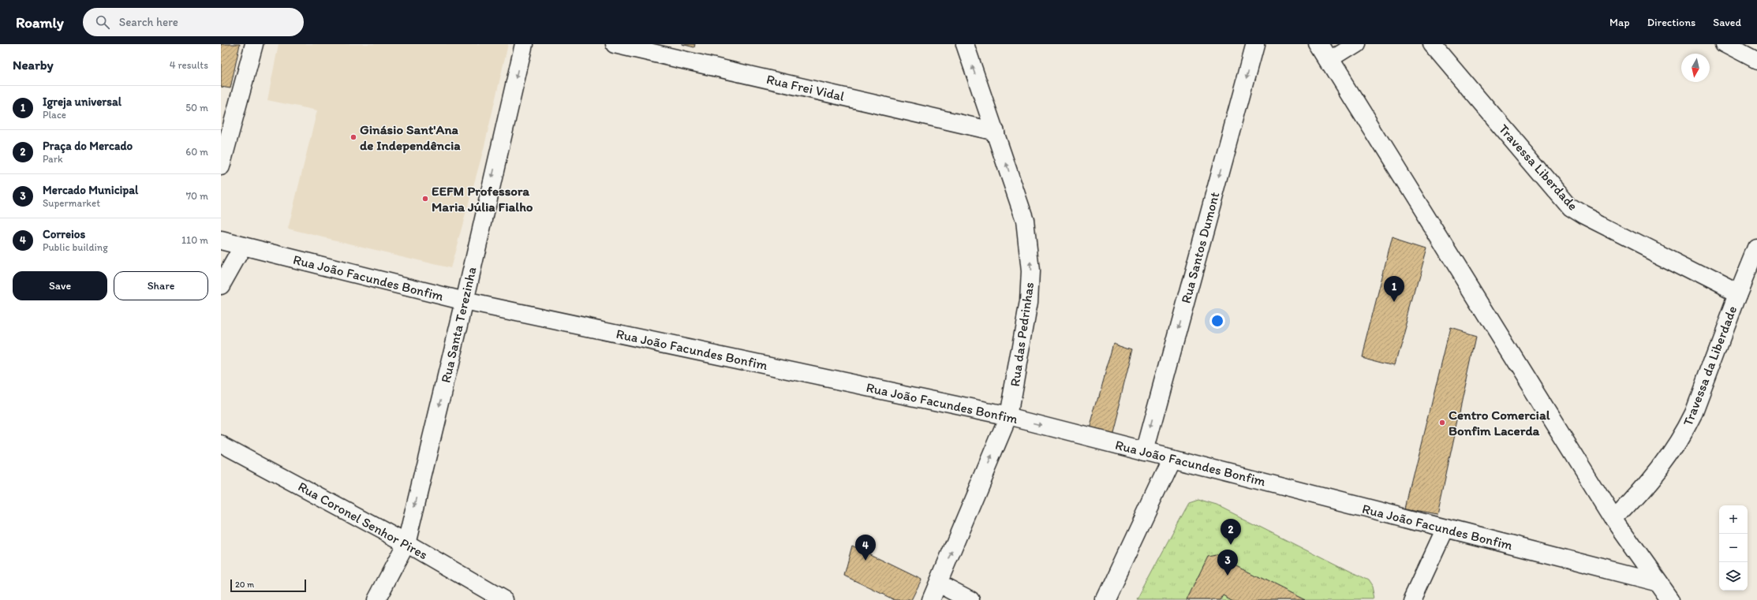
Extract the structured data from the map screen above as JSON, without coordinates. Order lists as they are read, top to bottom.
{
  "streets": {
    "street": [
      "Rua Frei Vidal",
      "Travessa Liberdade",
      "Rua Santos Dumont",
      "Rua João Facundes Bonfim",
      "Rua Santa Terezinha",
      "Rua das Pedrinhas",
      "Travessa da Liberdade",
      "Rua Coronel Senhor Pires"
    ]
  },
  "crossings": [
    ["Rua Frei Vidal", "Rua das Pedrinhas"],
    ["Travessa Liberdade", "Travessa da Liberdade"],
    ["Rua Santos Dumont", "Rua João Facundes Bonfim"],
    ["Rua João Facundes Bonfim", "Rua Santa Terezinha"],
    ["Rua João Facundes Bonfim", "Rua das Pedrinhas"],
    ["Rua Santa Terezinha", "Rua Coronel Senhor Pires"]
  ],
  "one_way": ["Rua Santos Dumont", "Rua Santa Terezinha", "Rua das Pedrinhas"],
  "places": ["Ginásio Sant'Ana de Independência", "EEFM Professora Maria Júlia Fialho", "Centro Comercial Bonfim Lacerda"],
  "scale_bar": "20 m",
  "north": "bottom",
  "page": {
    "header": "Roamly",
    "search": "Search here",
    "nav": ["Map", "Directions", "Saved"],
    "heading": ["Nearby", "4 results"],
    "list": [
      {
        "mark": "1",
        "name": "Igreja universal",
        "note": "Place",
        "value": "50 m"
      },
      {
        "mark": "2",
        "name": "Praça do Mercado",
        "note": "Park",
        "value": "60 m"
      },
      {
        "mark": "3",
        "name": "Mercado Municipal",
        "note": "Supermarket",
        "value": "70 m"
      },
      {
        "mark": "4",
        "name": "Correios",
        "note": "Public building",
        "value": "110 m"
      }
    ],
    "buttons": ["Save", "Share"],
    "pins": [
      "1",
      "2",
      "4",
      "3"
    ],
    "map_buttons": ["+", "−"],
    "scale": "20 m"
  }
}
